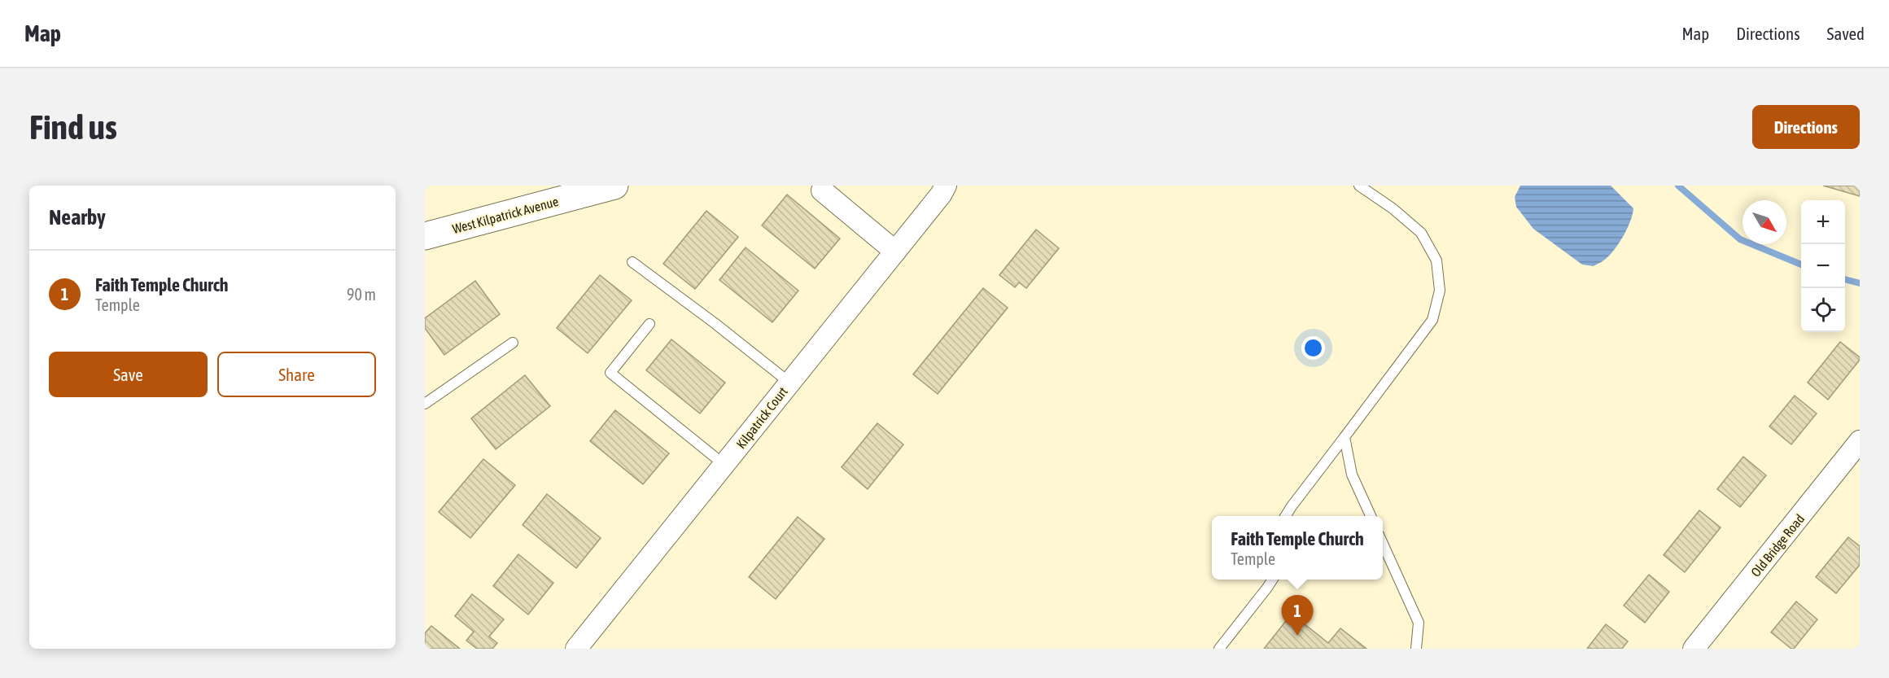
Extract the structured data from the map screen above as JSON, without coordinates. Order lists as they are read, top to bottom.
{
  "streets": {
    "main road": ["West Kilpatrick Avenue"],
    "street": ["Kilpatrick Court", "Old Bridge Road"]
  },
  "north": "bottom right",
  "page": {
    "header": "Map",
    "nav": ["Map", "Directions", "Saved"],
    "buttons": [
      "Directions",
      ["Save", "Share"]
    ],
    "title": "Find us",
    "heading": "Nearby",
    "map_buttons": ["+", "−"],
    "list": [
      {
        "mark": "1",
        "name": "Faith Temple Church",
        "note": "Temple",
        "value": "90 m"
      }
    ],
    "popup": ["Faith Temple Church", "Temple"],
    "pins": "1"
  }
}
